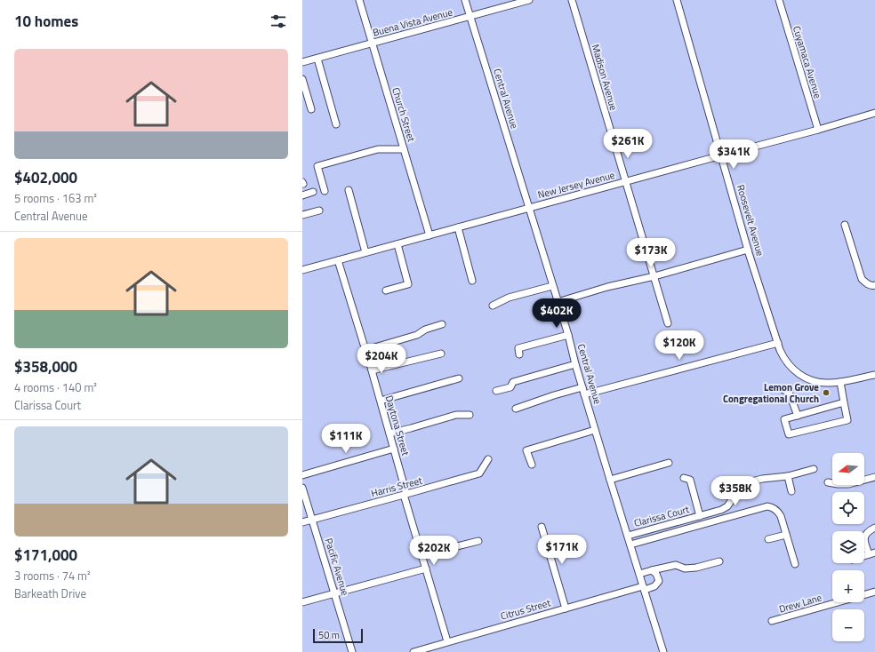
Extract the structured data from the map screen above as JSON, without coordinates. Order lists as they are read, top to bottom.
{
  "streets": {
    "street": [
      "Buena Vista Avenue",
      "Cuyamaca Avenue",
      "Madison Avenue",
      "Central Avenue",
      "Church Street",
      "New Jersey Avenue",
      "Roosevelt Avenue",
      "Daytona Street",
      "Harris Street",
      "Clarissa Court",
      "Pacific Avenue",
      "Drew Lane",
      "Citrus Street"
    ]
  },
  "crossings": [
    ["Buena Vista Avenue", "Central Avenue"],
    ["Buena Vista Avenue", "Church Street"],
    ["Cuyamaca Avenue", "New Jersey Avenue"],
    ["Madison Avenue", "New Jersey Avenue"],
    ["Central Avenue", "New Jersey Avenue"],
    ["Central Avenue", "Clarissa Court"],
    ["Central Avenue", "Citrus Street"],
    ["Church Street", "New Jersey Avenue"],
    ["New Jersey Avenue", "Roosevelt Avenue"],
    ["New Jersey Avenue", "Daytona Street"],
    ["Daytona Street", "Harris Street"],
    ["Daytona Street", "Citrus Street"],
    ["Harris Street", "Pacific Avenue"]
  ],
  "places": ["Lemon Grove Congregational Church"],
  "scale_bar": "50 m",
  "north": "left",
  "page": {
    "heading": "10 homes",
    "list": [
      {
        "name": "$402,000",
        "note": "5 rooms · 163 m² · Central Avenue"
      },
      {
        "name": "$358,000",
        "note": "4 rooms · 140 m² · Clarissa Court"
      },
      {
        "name": "$171,000",
        "note": "3 rooms · 74 m² · Barkeath Drive"
      }
    ],
    "price": [
      "$261K",
      "$341K",
      "$173K",
      "$402K",
      "$120K",
      "$204K",
      "$111K",
      "$358K",
      "$171K",
      "$202K"
    ],
    "map_buttons": ["+", "−"],
    "scale": "50 m"
  }
}
